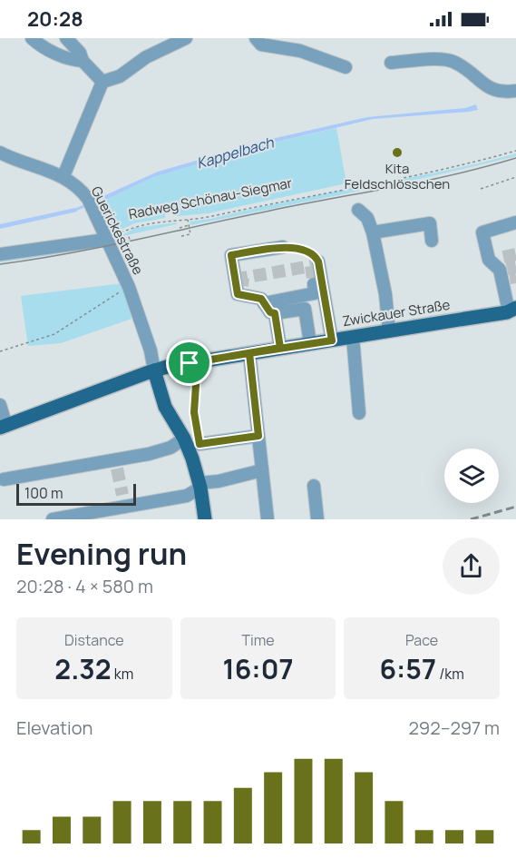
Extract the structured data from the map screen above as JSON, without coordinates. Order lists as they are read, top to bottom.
{
  "streets": {
    "main road": ["Zwickauer Straße"],
    "street": ["Guerickestraße"],
    "path": ["Radweg Schönau-Siegmar"]
  },
  "crossings": [
    ["Radweg Schönau-Siegmar", "Guerickestraße"],
    ["Guerickestraße", "Zwickauer Straße"]
  ],
  "water": ["Kappelbach"],
  "places": ["Kita Feldschlösschen"],
  "scale_bar": "100 m",
  "page": {
    "status": "20:28",
    "scale": "100 m",
    "heading": ["Evening run", "20:28 · 4 × 580 m"],
    "stats": [
      ["Distance", "2.32 km"],
      ["Time", "16:07"],
      ["Pace", "6:57 /km"]
    ],
    "chart": ["Elevation", "292–297 m"]
  }
}
